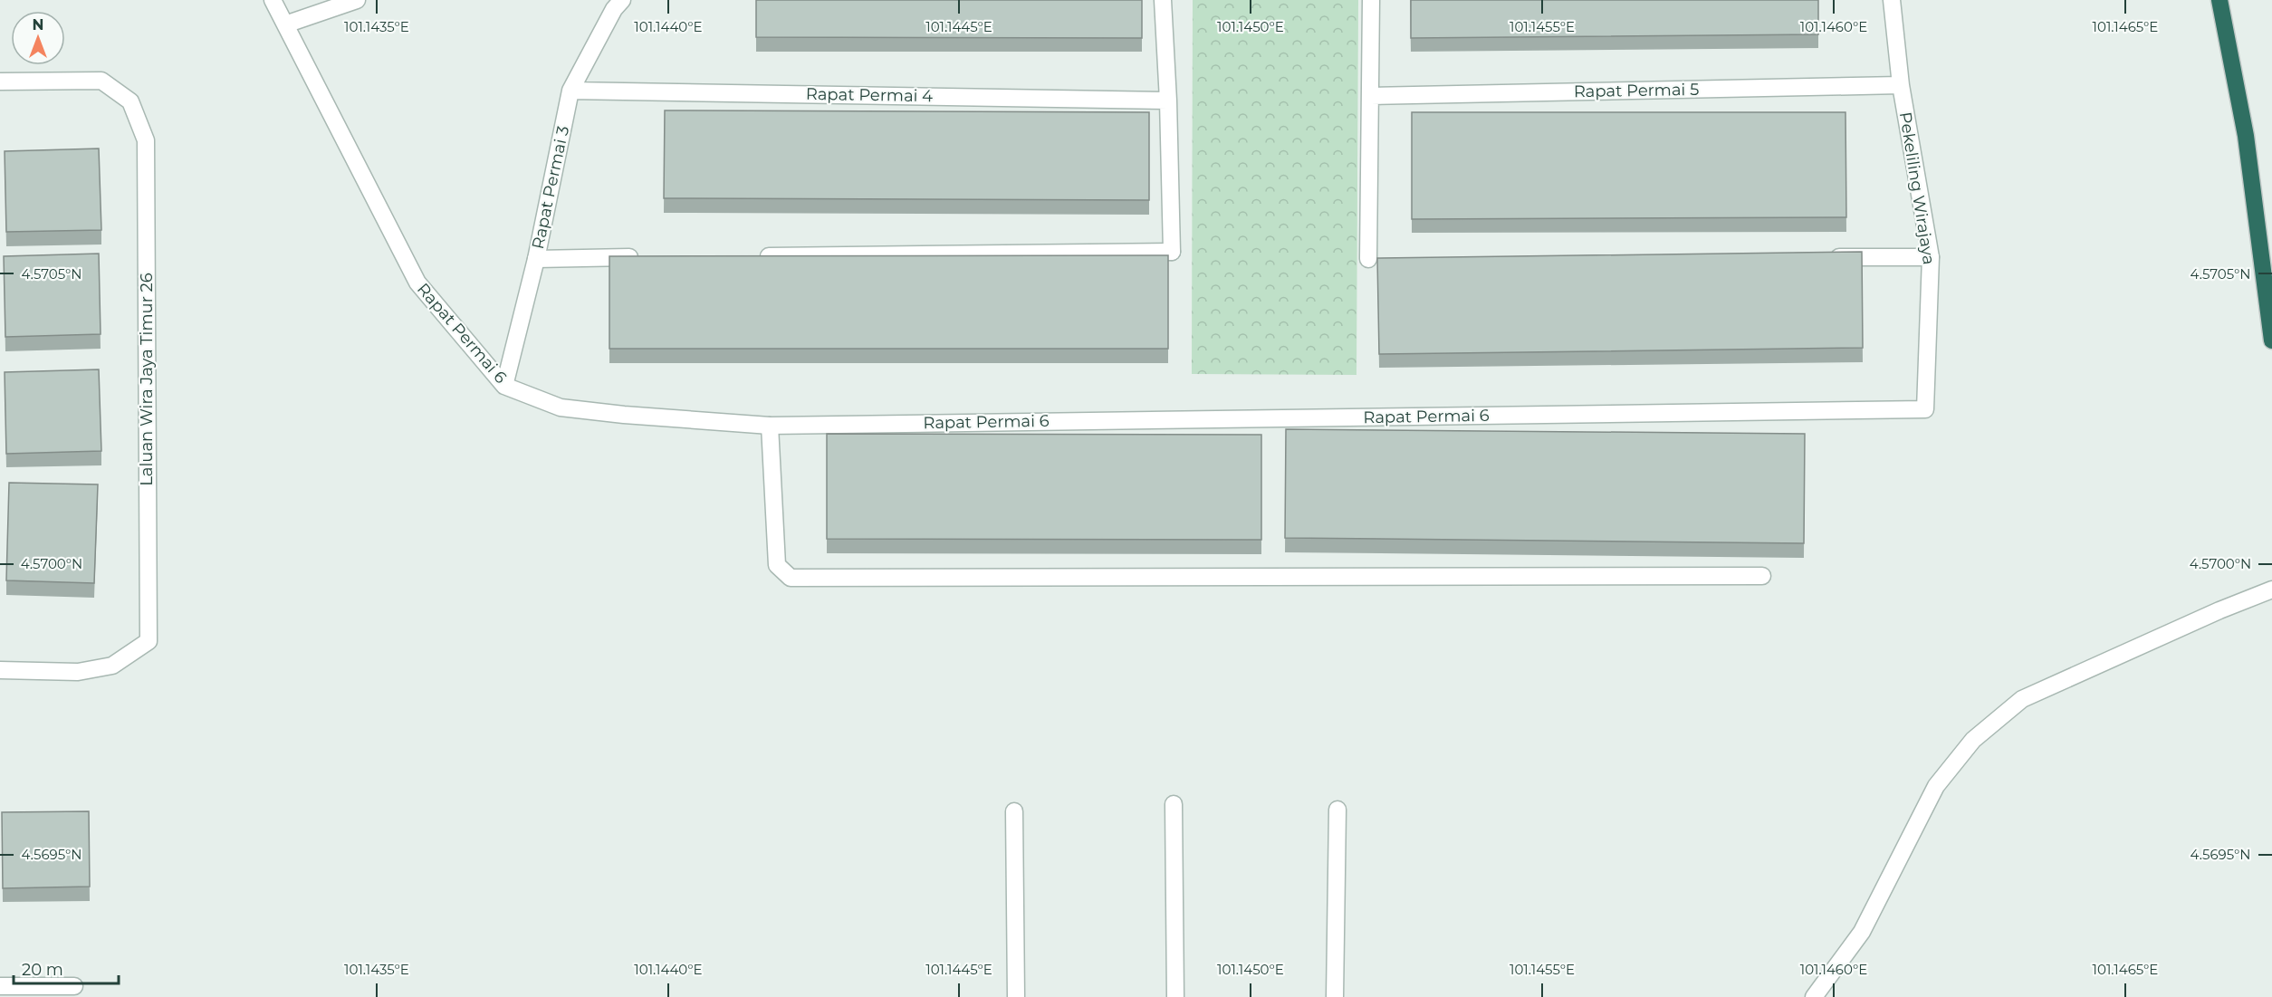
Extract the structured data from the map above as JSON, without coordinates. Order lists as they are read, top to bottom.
{
  "streets": {
    "street": [
      "Rapat Permai 5",
      "Rapat Permai 4",
      "Rapat Permai 3",
      "Pekeliling Wirajaya",
      "Rapat Permai 6",
      "Laluan Wira Jaya Timur 26"
    ]
  },
  "crossings": [
    ["Rapat Permai 5", "Pekeliling Wirajaya"],
    ["Rapat Permai 4", "Rapat Permai 3"],
    ["Rapat Permai 3", "Rapat Permai 6"],
    ["Pekeliling Wirajaya", "Rapat Permai 6"]
  ],
  "scale_bar": "20 m",
  "north": "top",
  "coordinates": [
    "101.1435°E",
    "101.1440°E",
    "101.1445°E",
    "101.1450°E",
    "101.1455°E",
    "101.1460°E",
    "101.1465°E",
    "4.5705°N",
    "4.5700°N",
    "4.5695°N"
  ]
}
